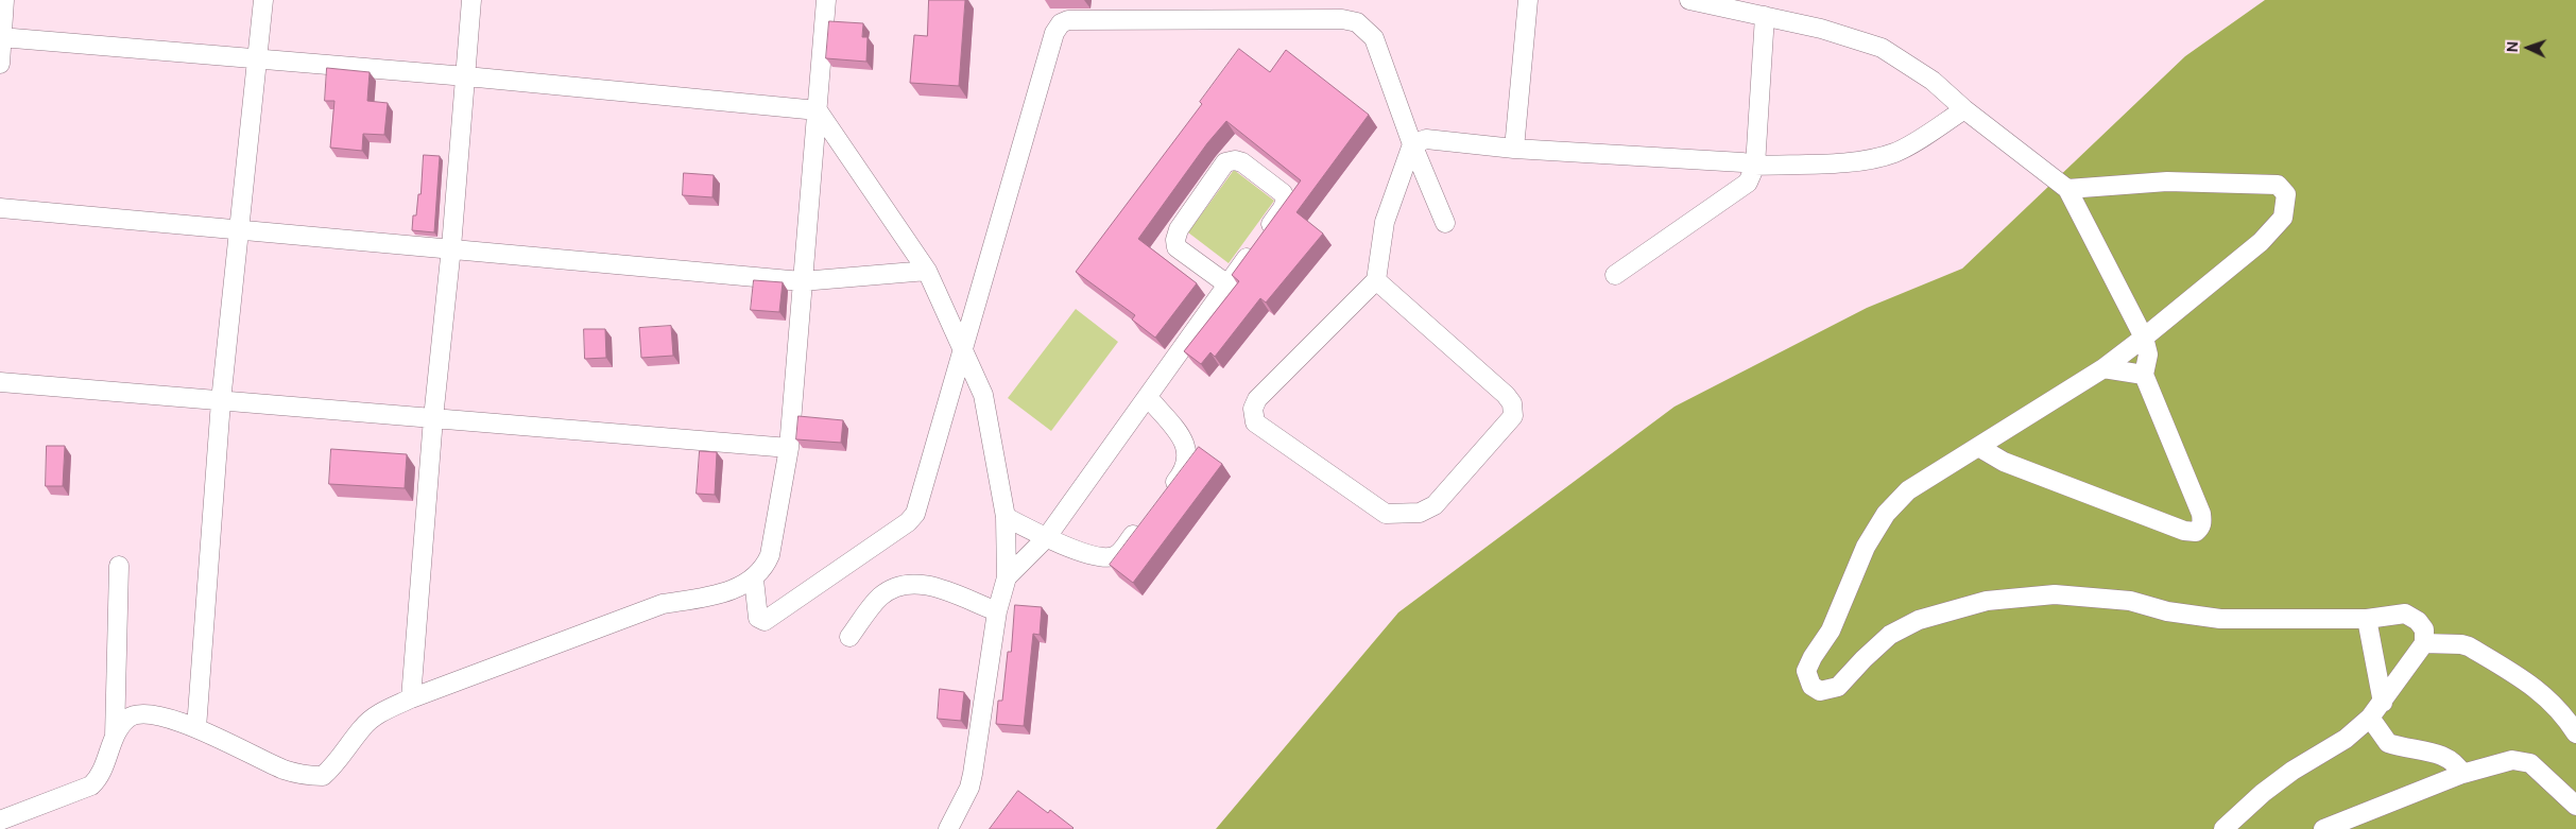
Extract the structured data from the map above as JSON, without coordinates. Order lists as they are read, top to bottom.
{
  "north": "left"
}
